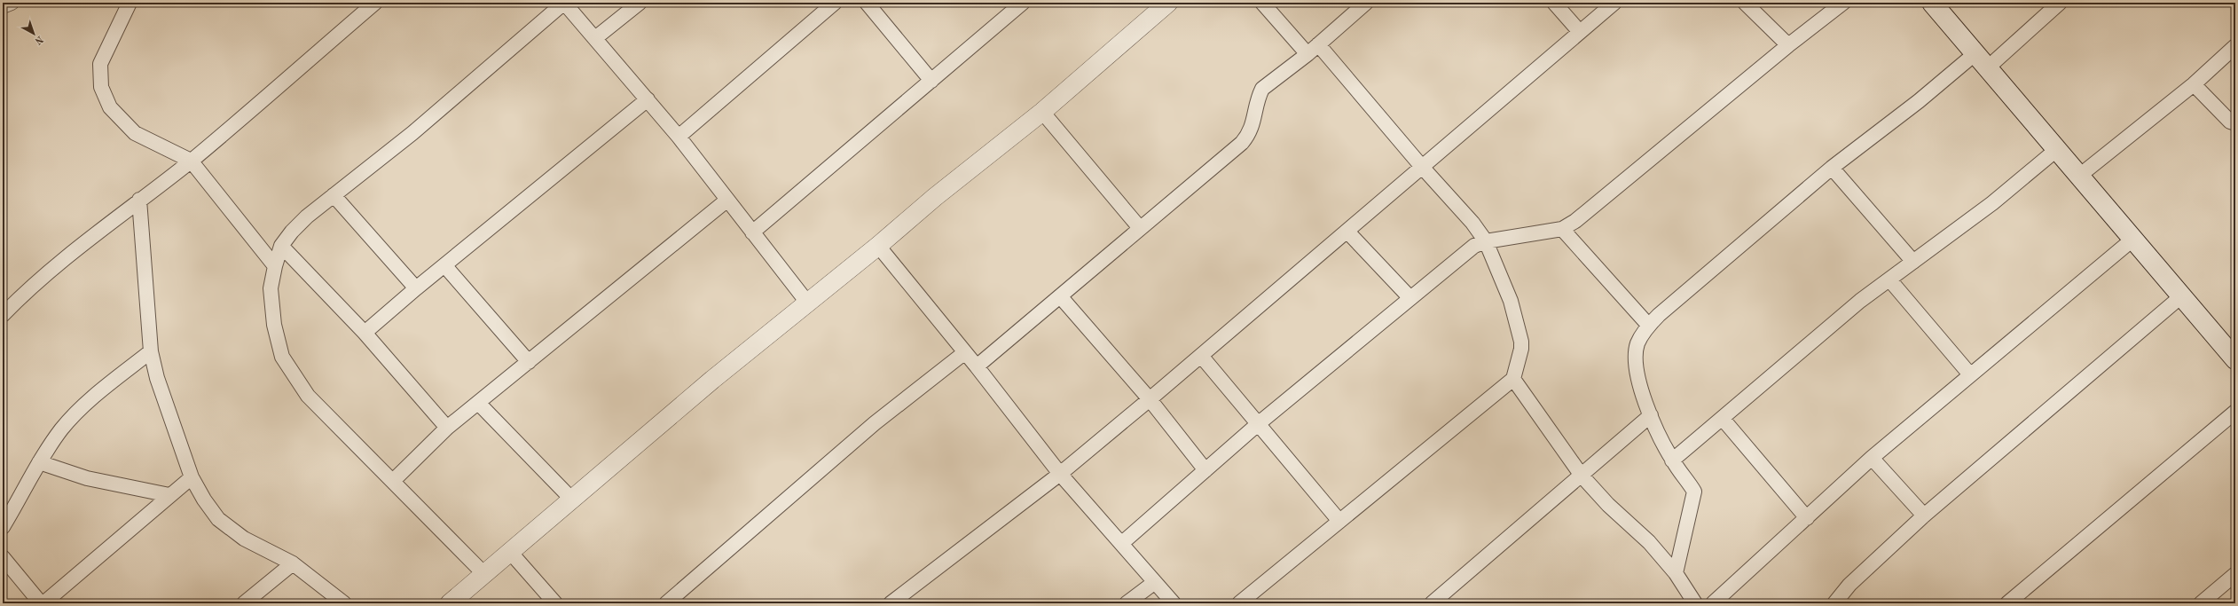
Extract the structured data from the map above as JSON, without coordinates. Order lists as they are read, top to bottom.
{
  "north": "bottom right"
}
